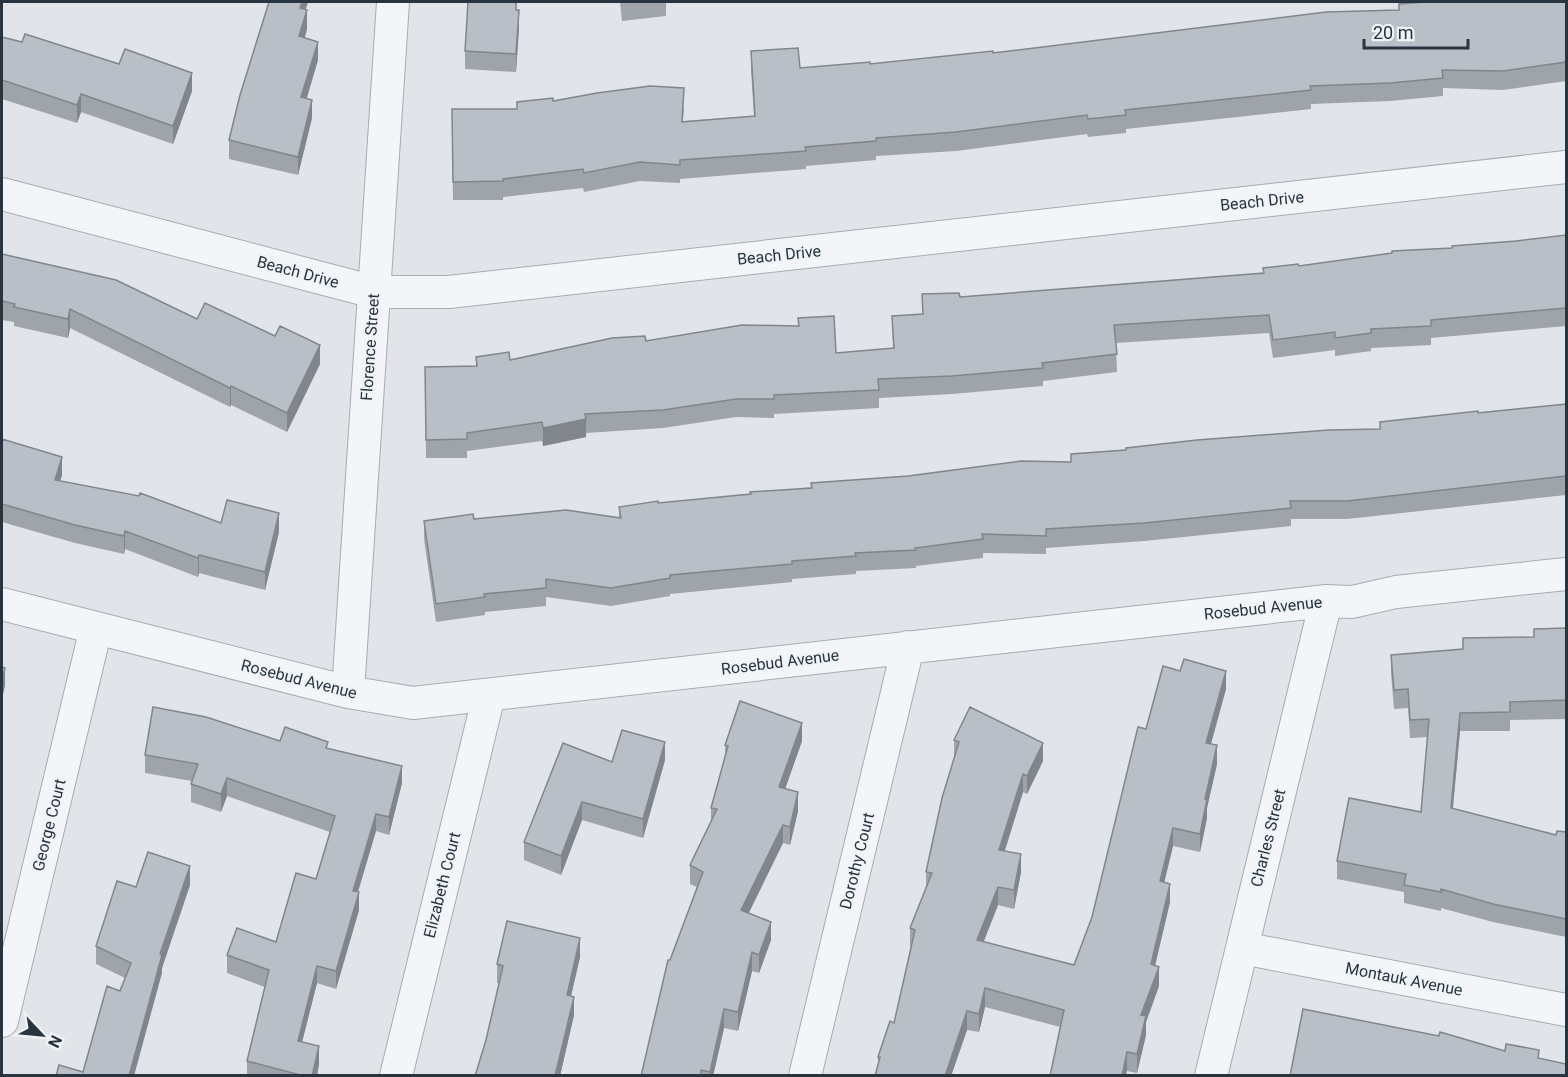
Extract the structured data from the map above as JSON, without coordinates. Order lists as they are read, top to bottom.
{
  "streets": {
    "street": [
      "Beach Drive",
      "Florence Street",
      "Rosebud Avenue",
      "George Court",
      "Charles Street",
      "Dorothy Court",
      "Elizabeth Court",
      "Montauk Avenue"
    ]
  },
  "crossings": [
    ["Beach Drive", "Florence Street"],
    ["Florence Street", "Rosebud Avenue"],
    ["Rosebud Avenue", "George Court"],
    ["Rosebud Avenue", "Charles Street"],
    ["Rosebud Avenue", "Dorothy Court"],
    ["Rosebud Avenue", "Elizabeth Court"],
    ["Charles Street", "Montauk Avenue"]
  ],
  "scale_bar": "20 m",
  "north": "bottom right"
}
